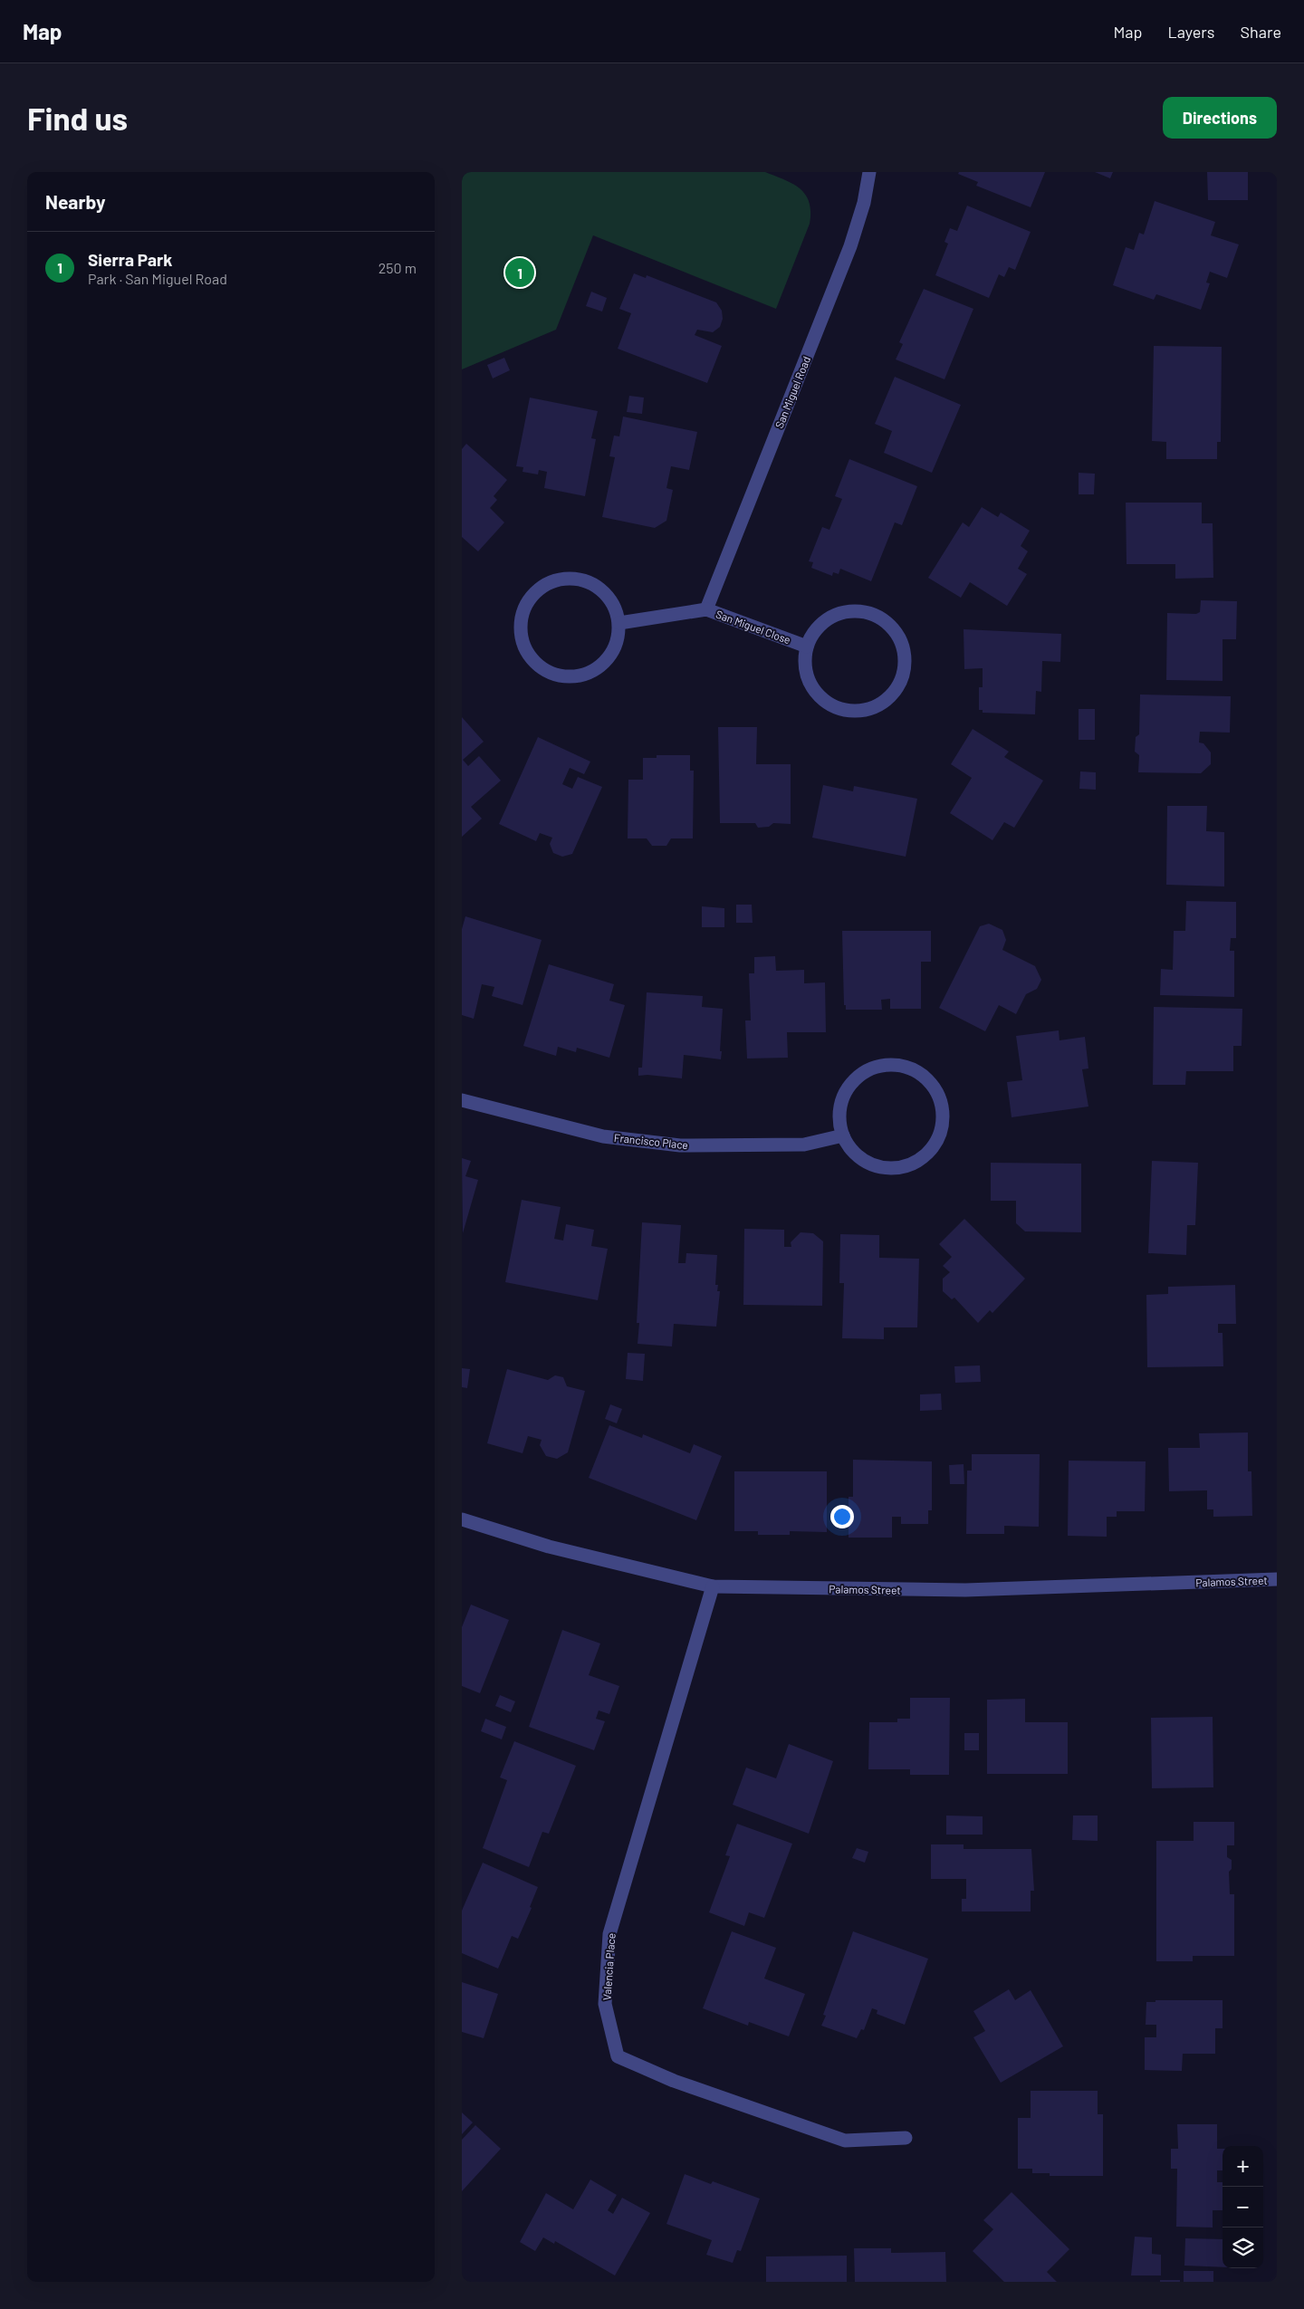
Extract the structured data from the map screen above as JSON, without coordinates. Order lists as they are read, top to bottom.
{
  "streets": {
    "street": [
      "San Miguel Road",
      "San Miguel Close",
      "Francisco Place",
      "Palamos Street",
      "Valencia Place"
    ]
  },
  "crossings": [
    ["San Miguel Road", "San Miguel Close"],
    ["Palamos Street", "Valencia Place"]
  ],
  "page": {
    "header": "Map",
    "nav": ["Map", "Layers", "Share"],
    "buttons": "Directions",
    "title": "Find us",
    "heading": "Nearby",
    "list": [
      {
        "mark": "1",
        "name": "Sierra Park",
        "note": "Park · San Miguel Road",
        "value": "250 m"
      }
    ],
    "pins": "1",
    "map_buttons": ["+", "−"]
  }
}
